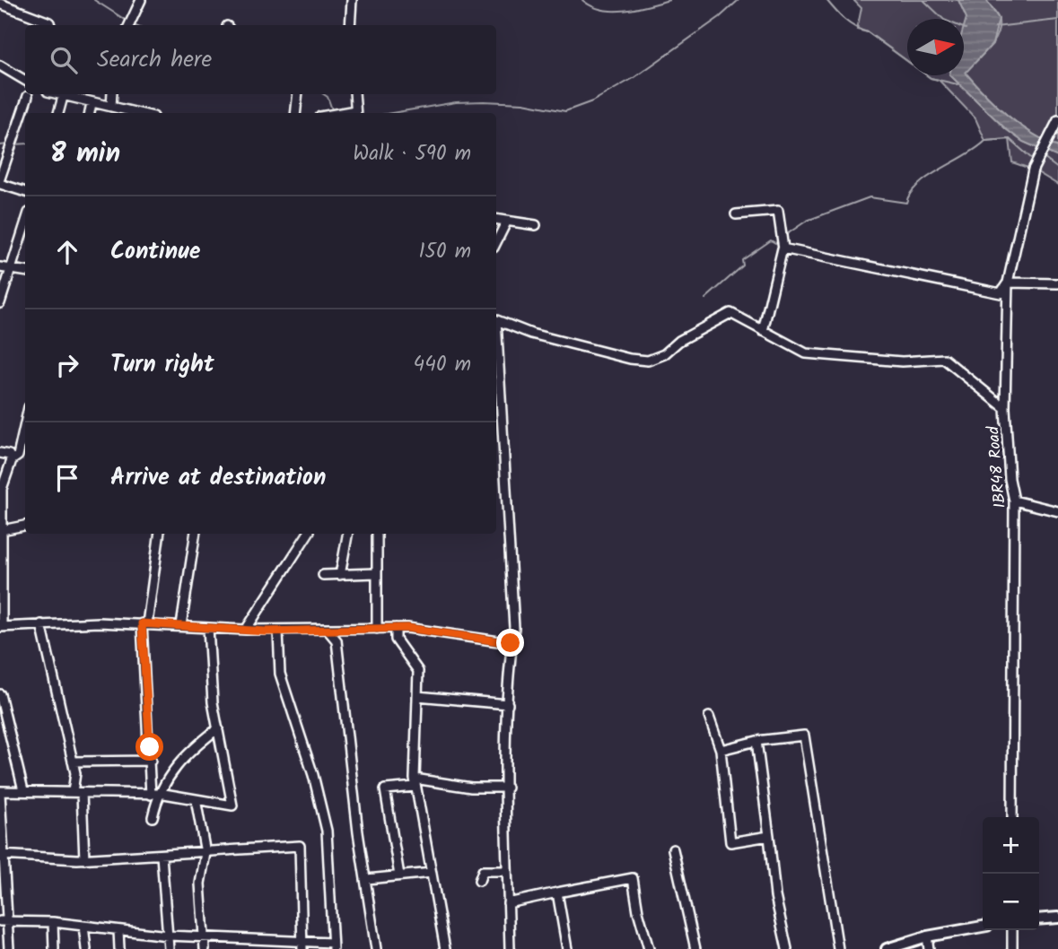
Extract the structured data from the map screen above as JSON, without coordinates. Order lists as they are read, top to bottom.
{
  "streets": {
    "street": ["IBR48 Road"]
  },
  "north": "right",
  "page": {
    "search": "Search here",
    "heading": ["8 min", "Walk · 590 m"],
    "list": [
      ["Continue", "150 m"],
      ["Turn right", "440 m"],
      "Arrive at destination"
    ],
    "map_buttons": ["+", "−"]
  }
}
